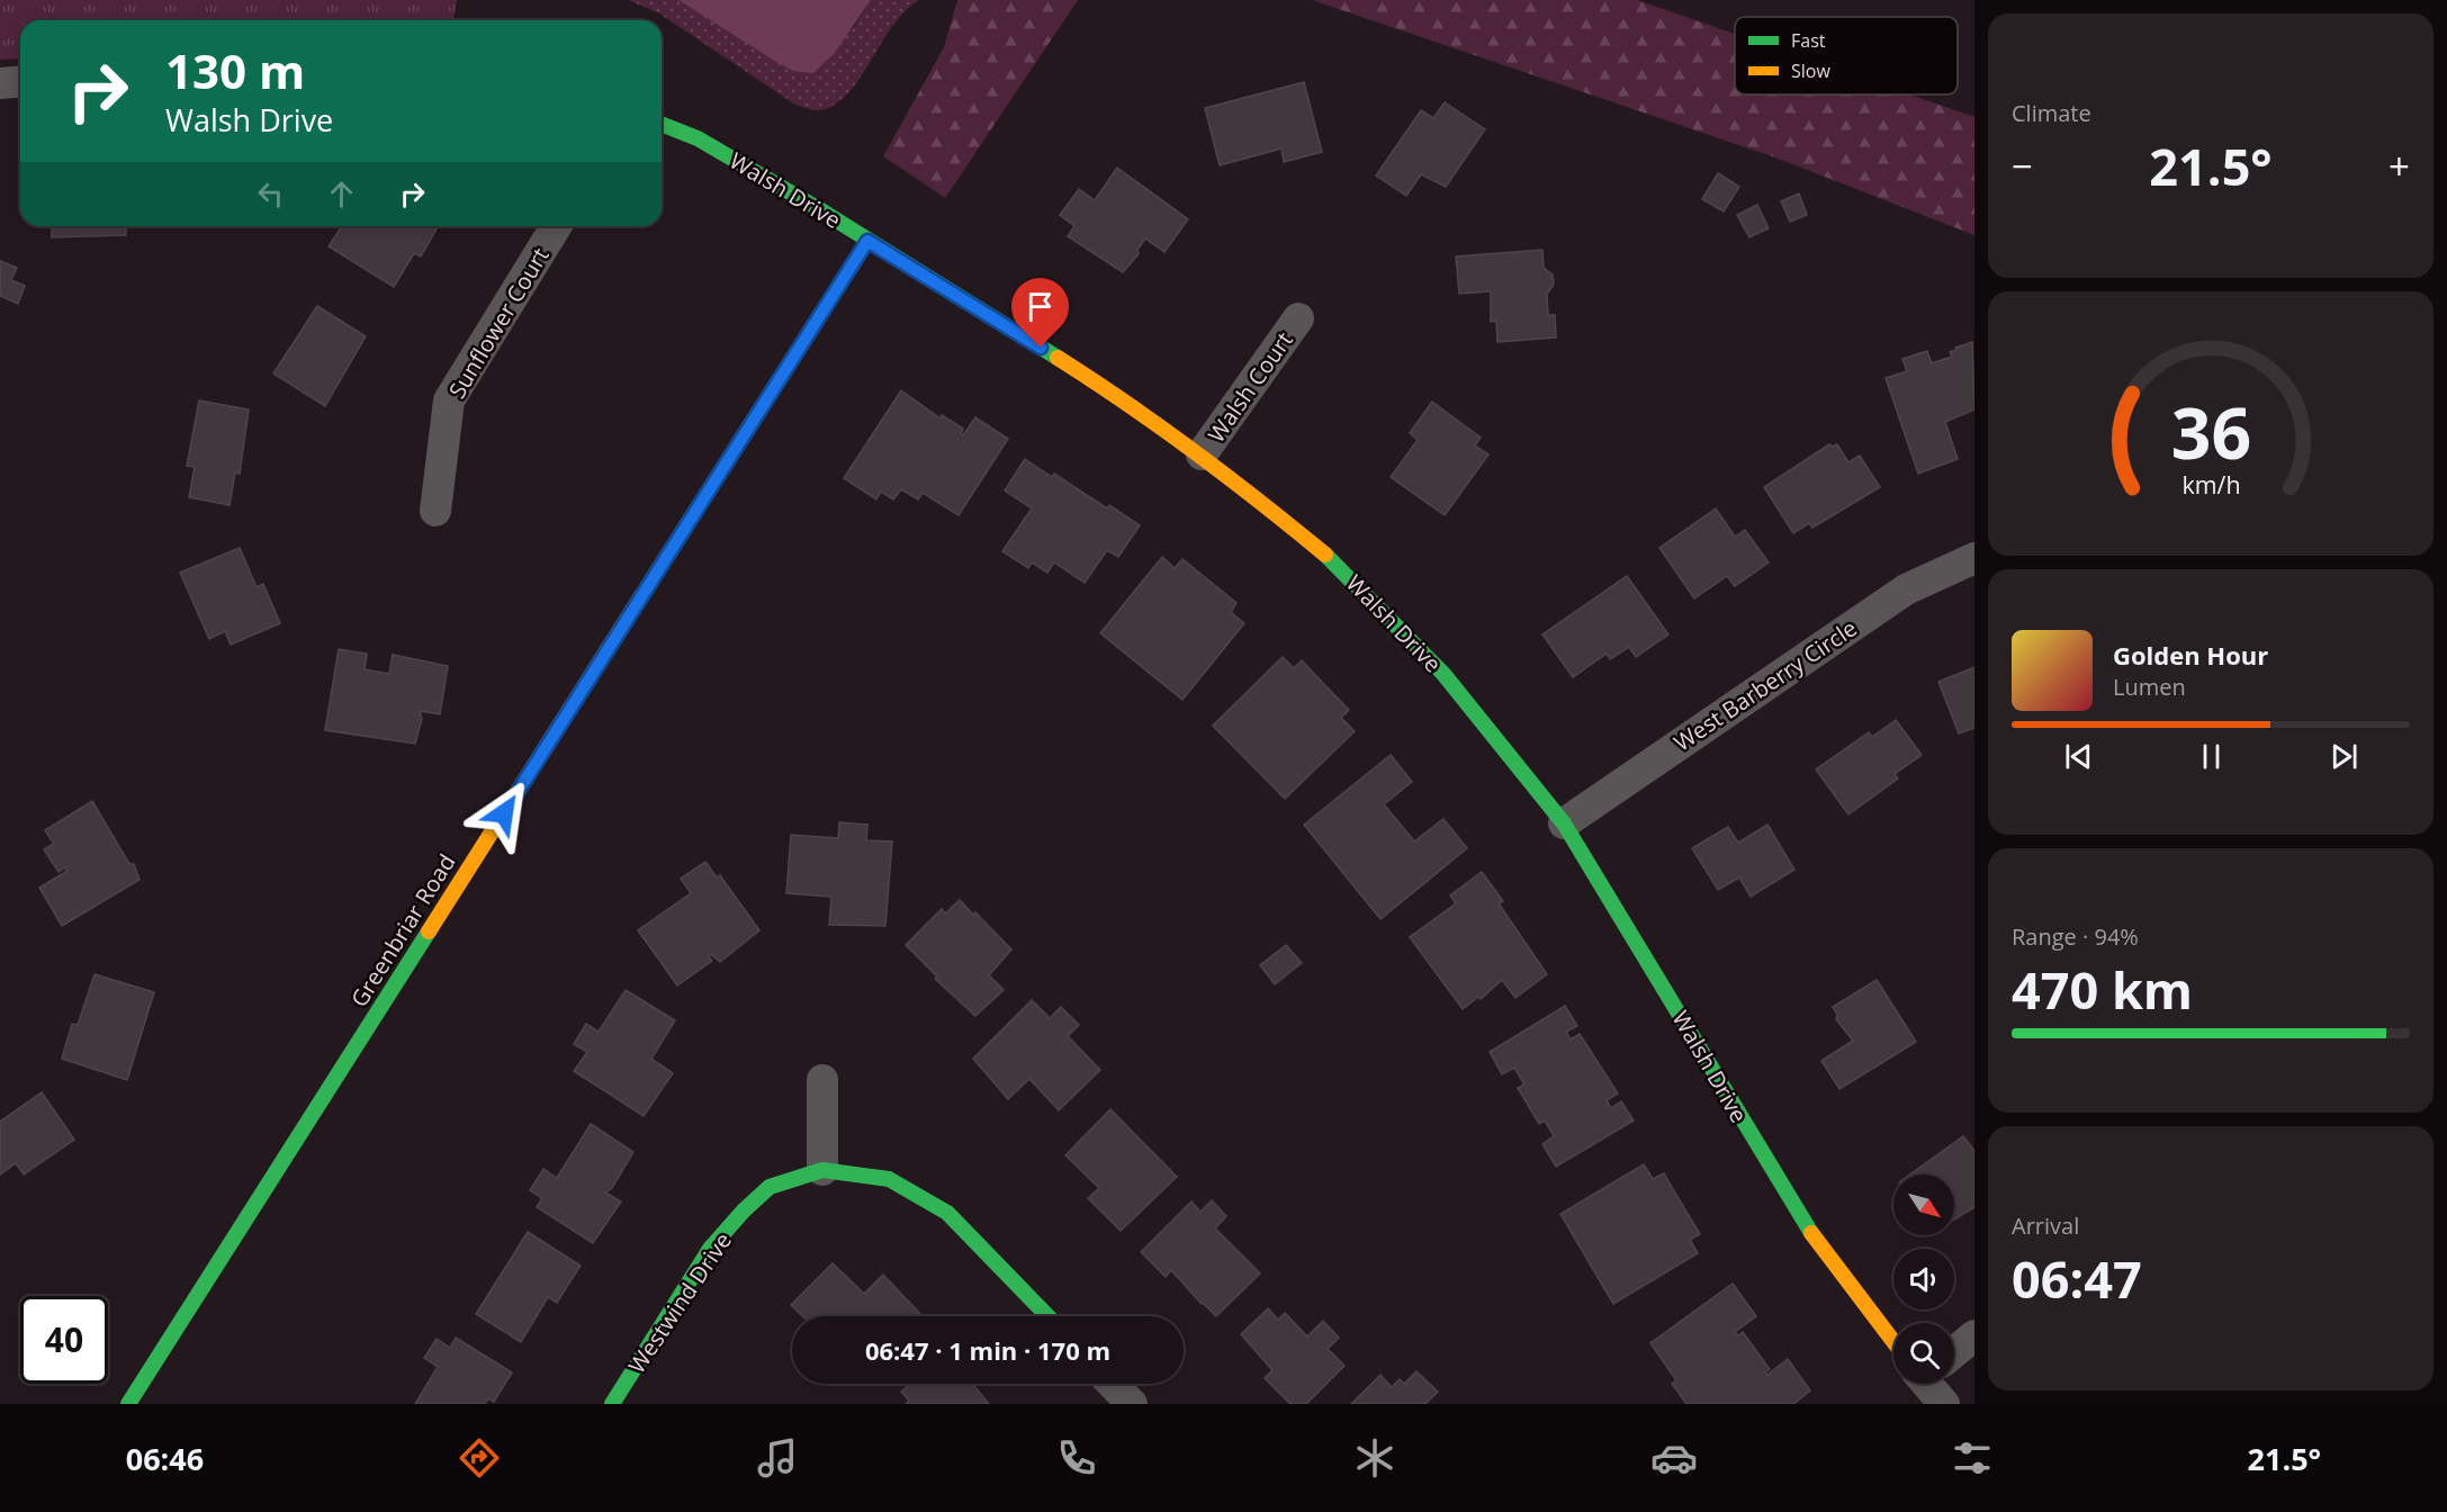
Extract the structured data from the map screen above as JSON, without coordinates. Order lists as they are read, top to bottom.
{
  "streets": {
    "street": [
      "Walsh Drive",
      "Sunflower Court",
      "Walsh Court",
      "West Barberry Circle",
      "Greenbriar Road",
      "Westwind Drive"
    ]
  },
  "crossings": [
    ["Walsh Drive", "Walsh Court"],
    ["Walsh Drive", "West Barberry Circle"],
    ["Walsh Drive", "Greenbriar Road"]
  ],
  "legend": ["Fast", "Slow"],
  "north": "bottom right",
  "page": {
    "tile": [
      "Climate",
      ["Range · 94%", "470 km"],
      ["Arrival", "06:47"]
    ],
    "turn": ["130 m", "Walsh Drive"],
    "heat": ["−", "21.5°", "+"],
    "song": ["Golden Hour", "Lumen"],
    "limit": "40",
    "trip": "06:47 · 1 min · 170 m",
    "tabs": ["06:46", "21.5°"],
    "gauge": ["36", "km/h"]
  }
}
